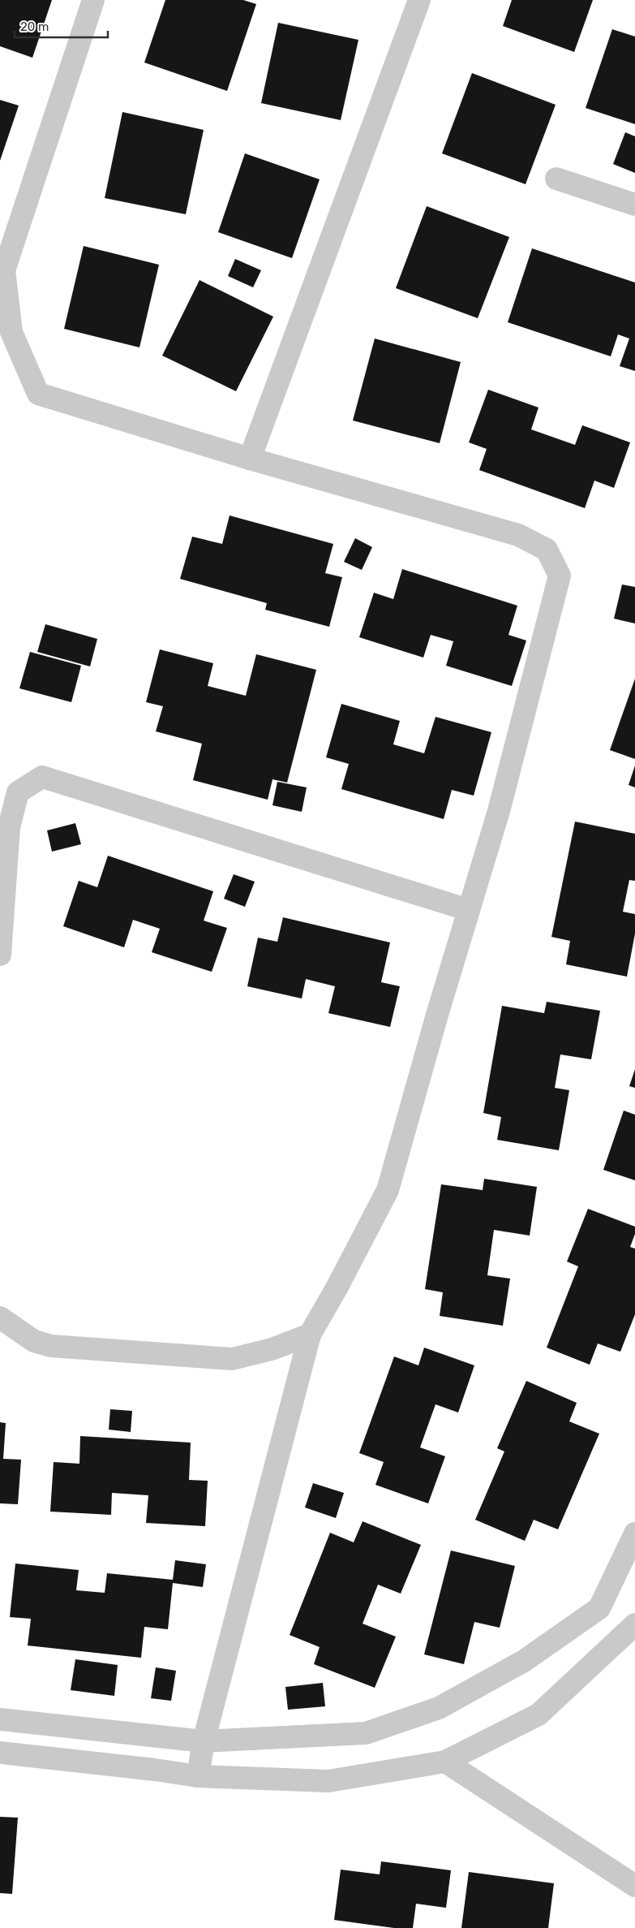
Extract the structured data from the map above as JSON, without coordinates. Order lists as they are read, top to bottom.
{
  "scale_bar": "20 m"
}
